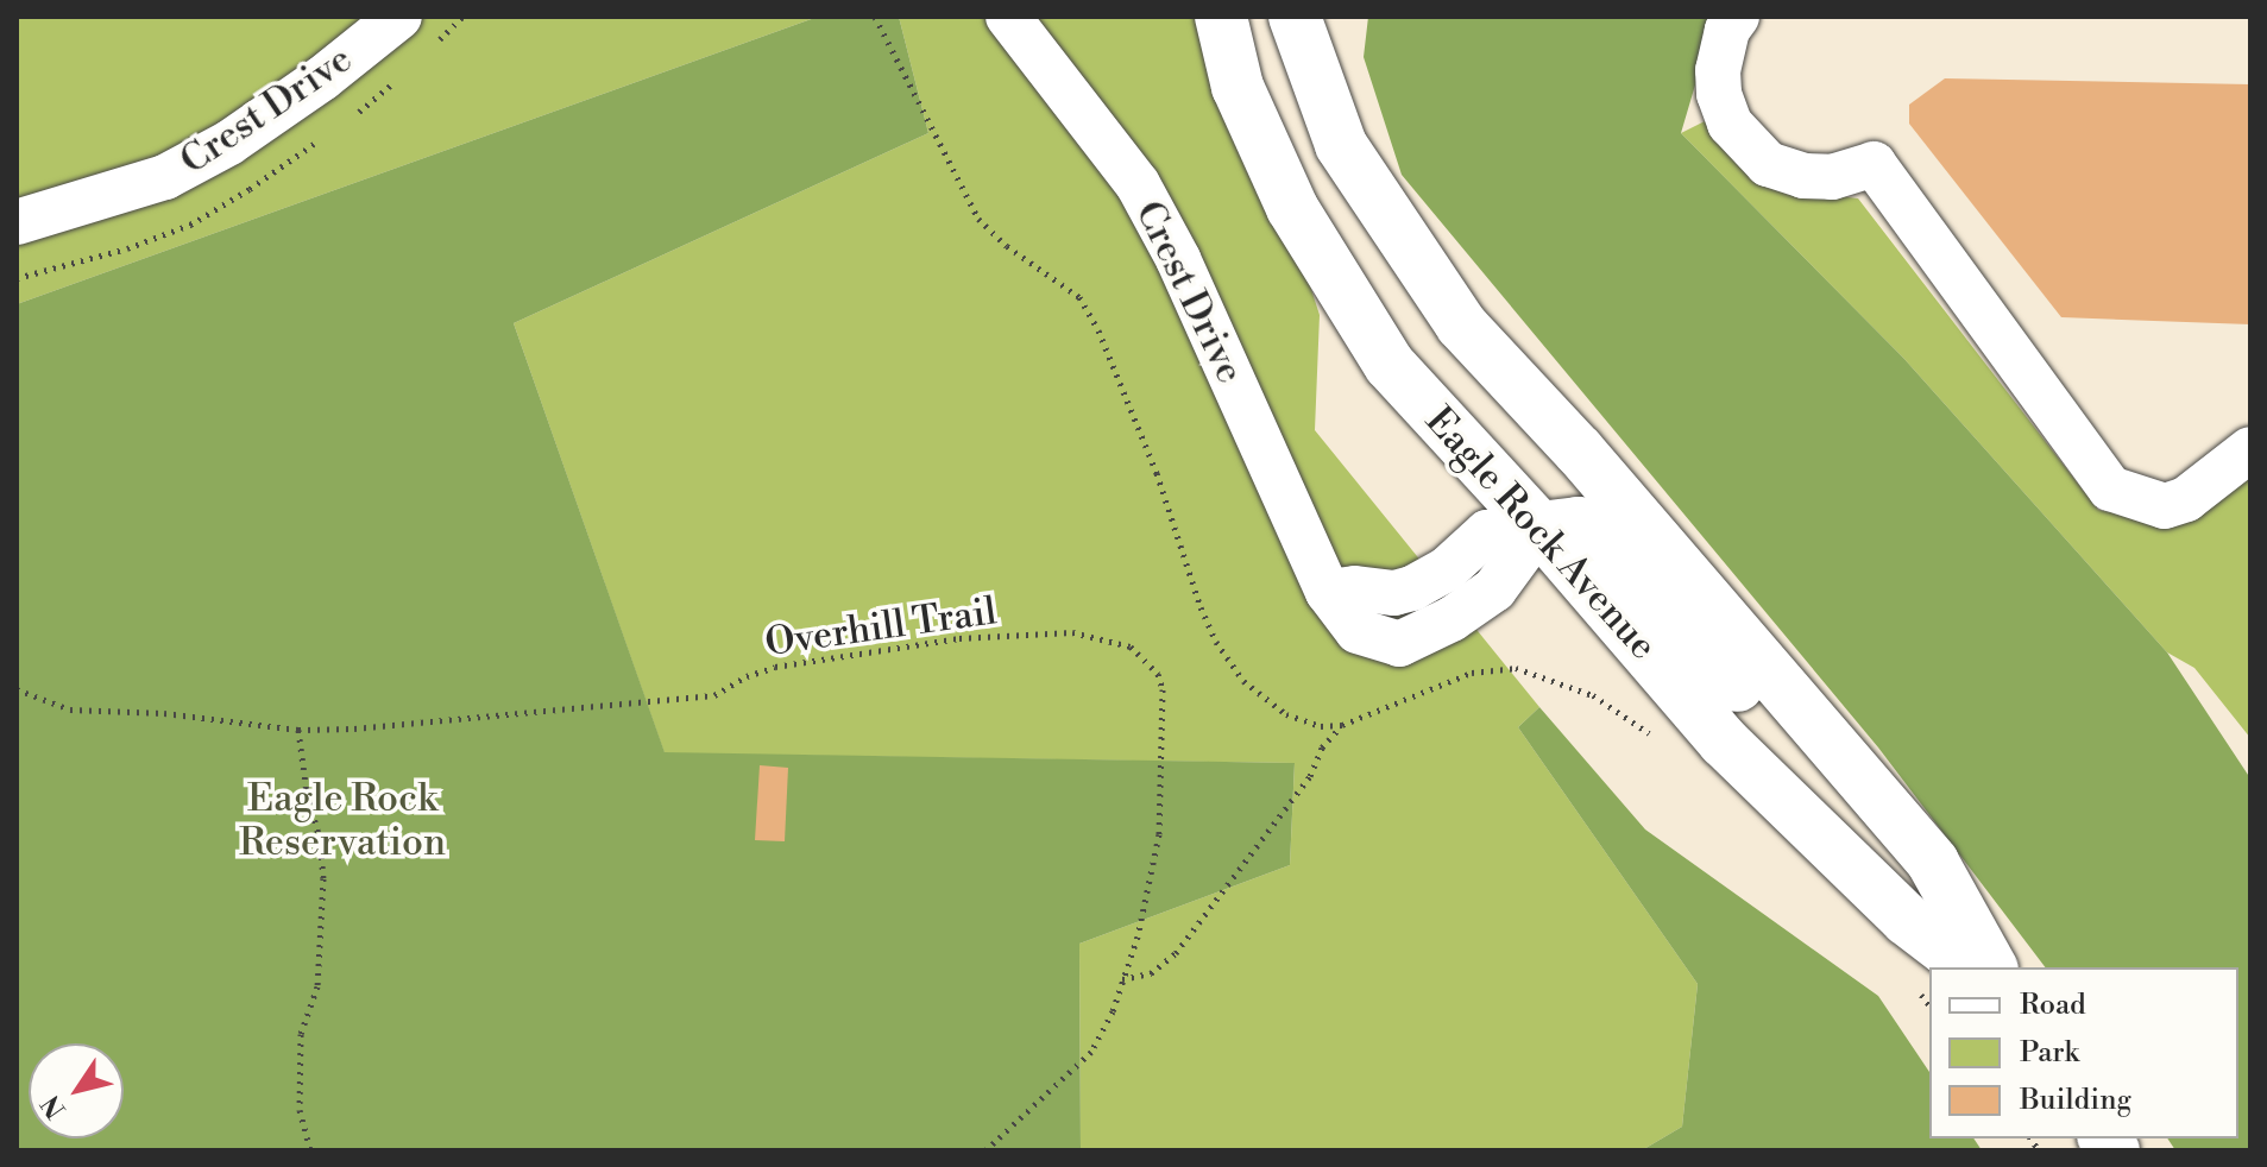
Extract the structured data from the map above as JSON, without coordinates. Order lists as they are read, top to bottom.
{
  "streets": {
    "main road": ["Eagle Rock Avenue"],
    "street": ["Crest Drive"],
    "path": ["Overhill Trail"]
  },
  "crossings": [
    ["Crest Drive", "Eagle Rock Avenue"]
  ],
  "parks": ["Eagle Rock Reservation"],
  "legend": ["Road", "Park", "Building"],
  "north": "bottom left"
}
